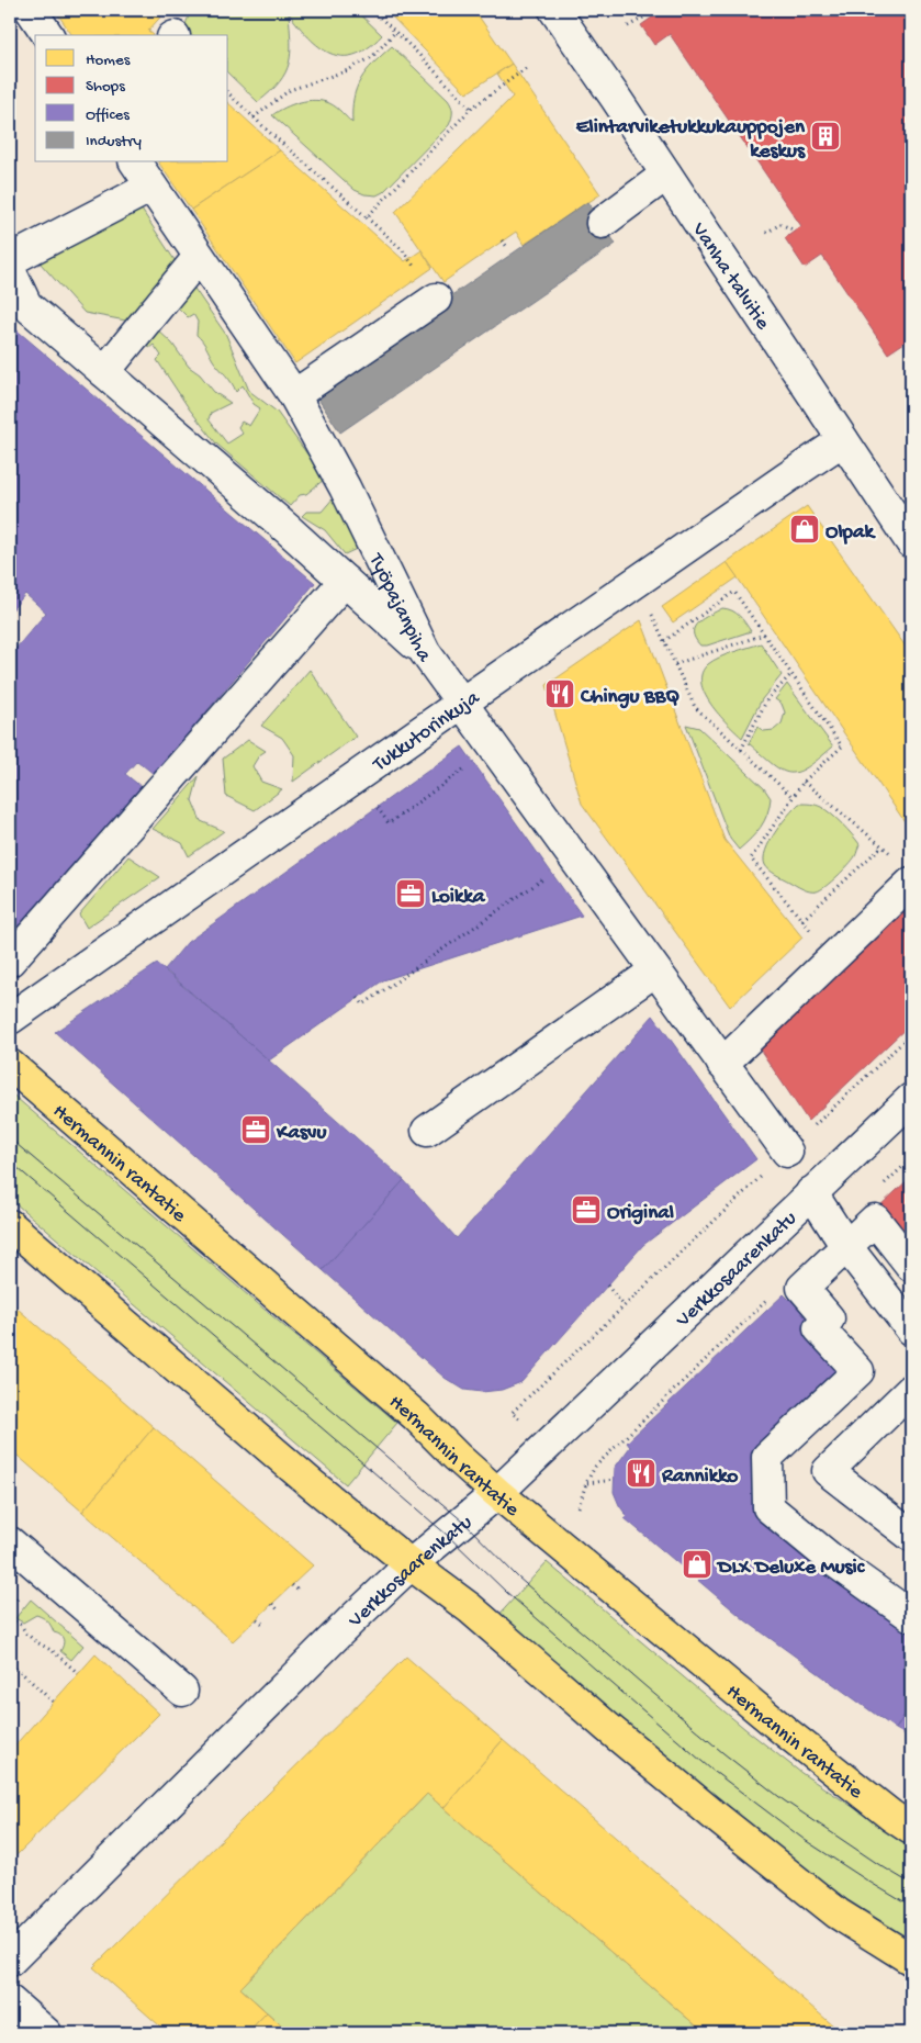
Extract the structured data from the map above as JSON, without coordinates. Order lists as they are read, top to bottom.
{
  "streets": {
    "main road": ["Hermannin rantatie"],
    "street": [
      "Vanha talvitie",
      "Työpajanpiha",
      "Tukkutorinkuja",
      "Verkkosaarenkatu"
    ]
  },
  "crossings": [
    ["Vanha talvitie", "Tukkutorinkuja"],
    ["Hermannin rantatie", "Verkkosaarenkatu"]
  ],
  "places": {
    "building": ["Elintarviketukkukauppojen keskus"],
    "shop": ["Olpak", "DLX Deluxe Music"],
    "restaurant": ["Chingu BBQ", "Rannikko"],
    "office": ["Loikka", "Kasvu", "Original"]
  },
  "legend": [
    "Homes",
    "Shops",
    "Offices",
    "Industry"
  ]
}
